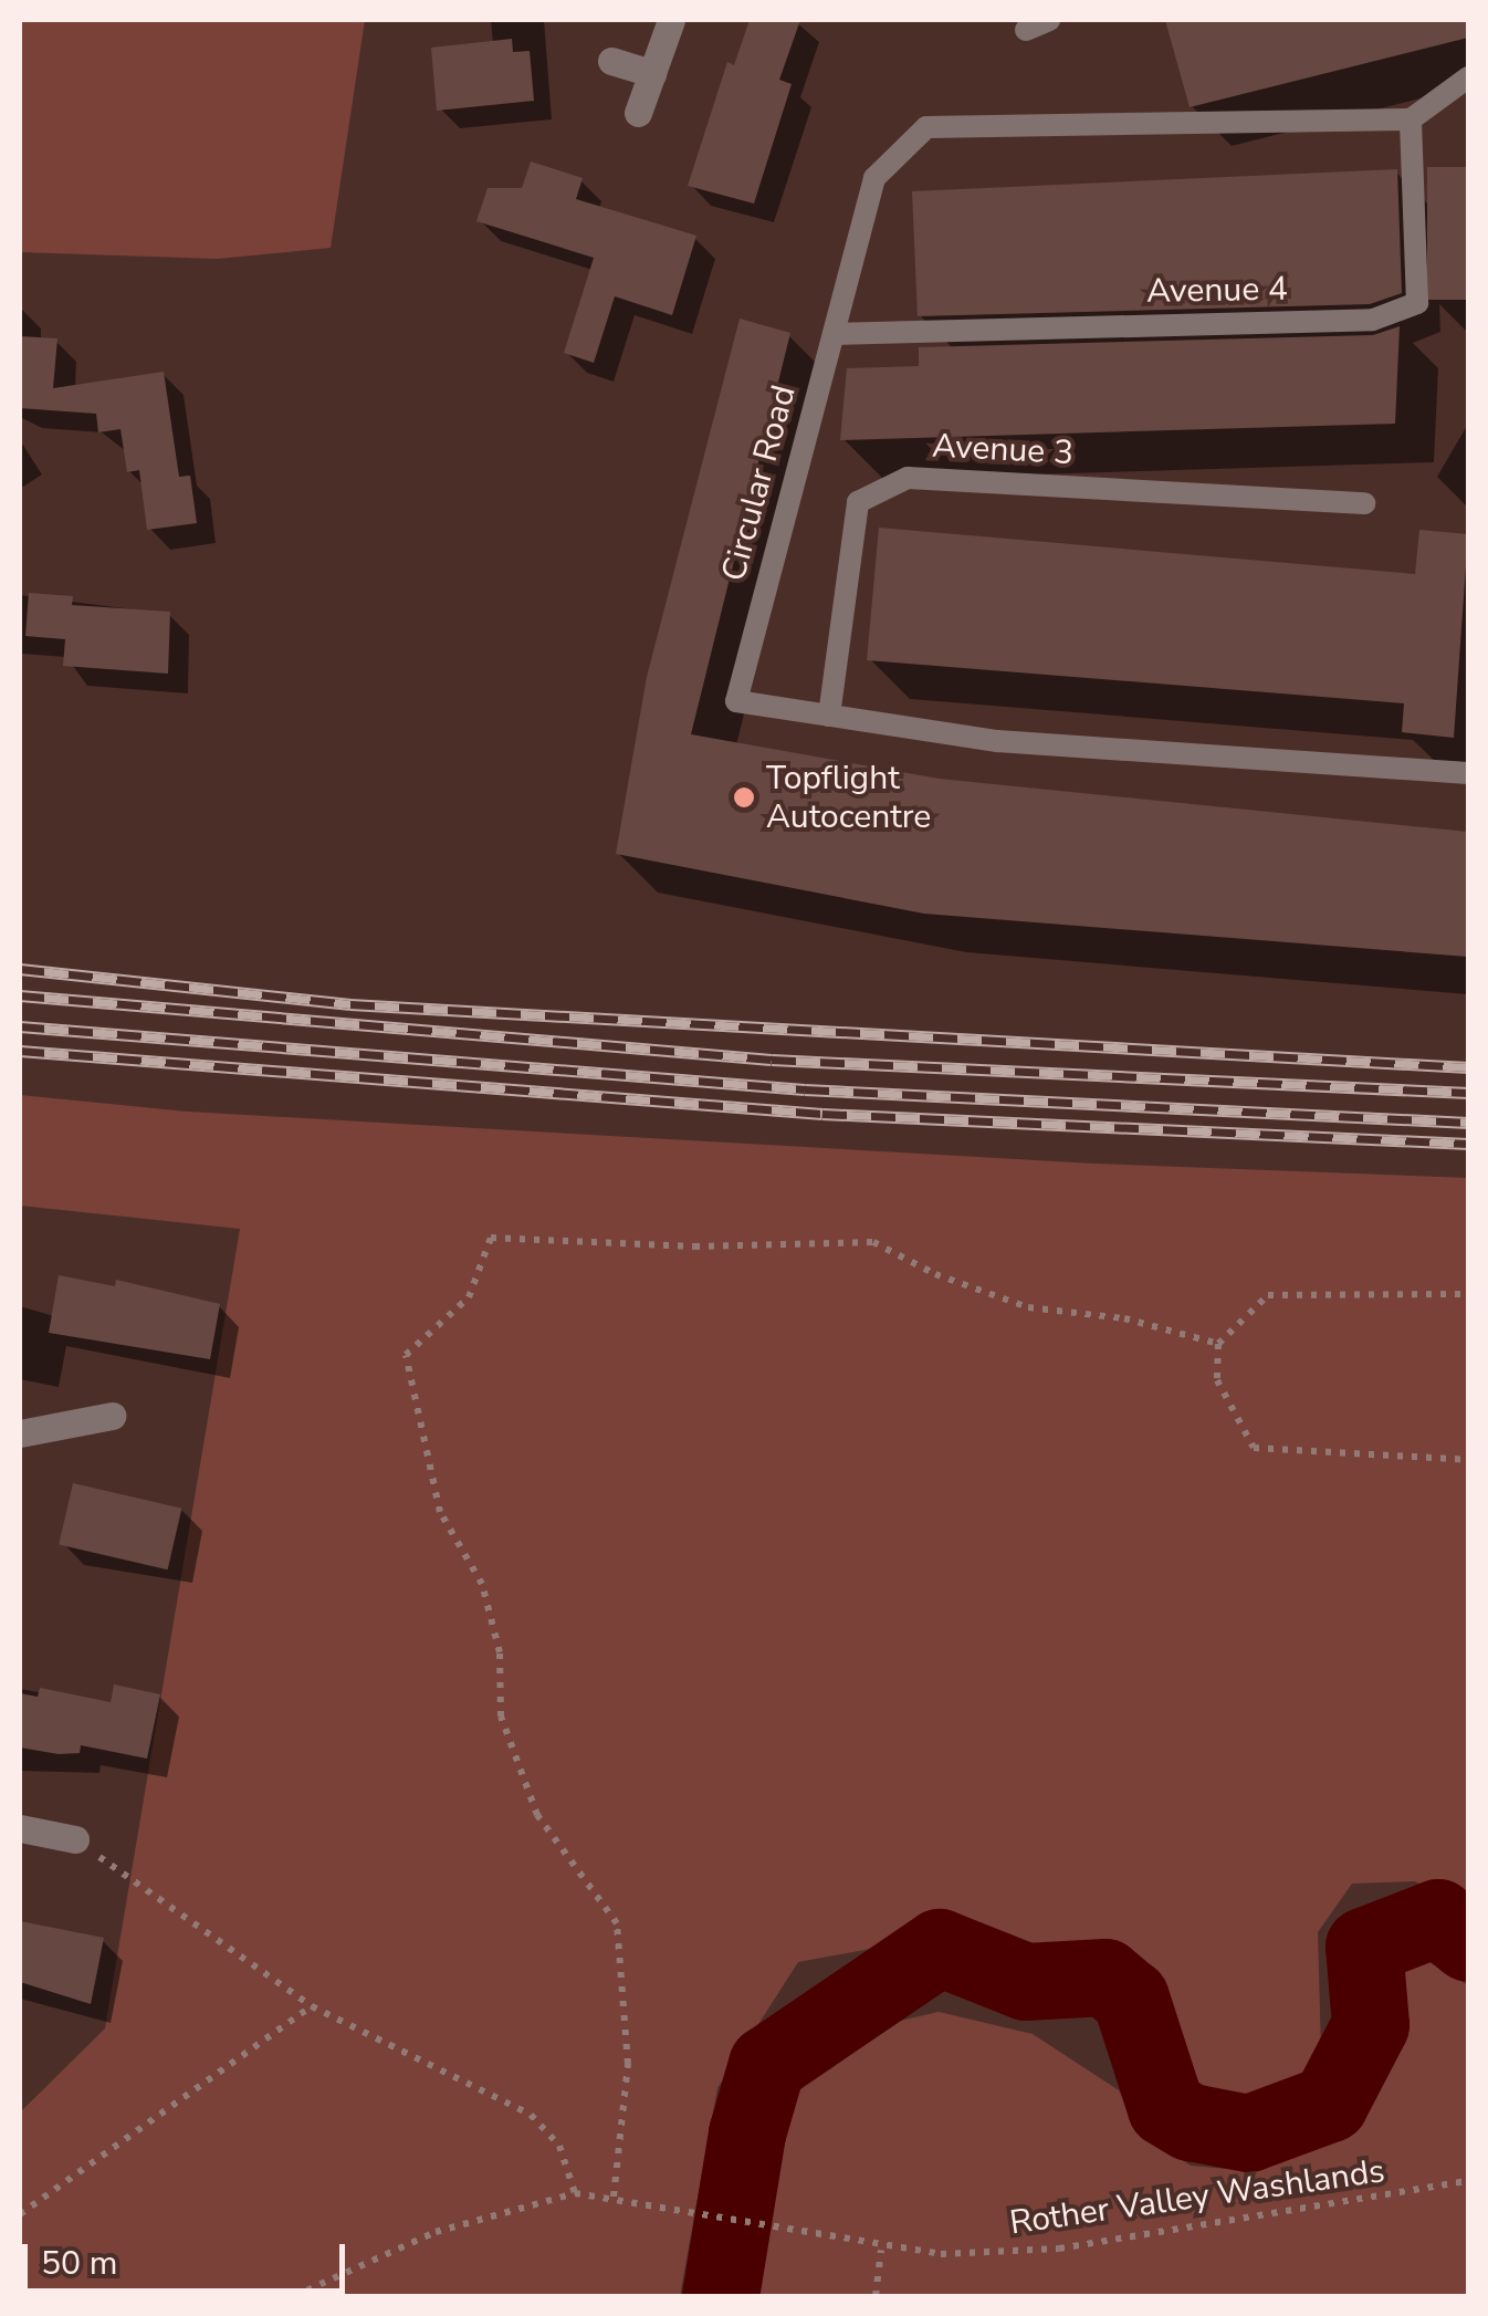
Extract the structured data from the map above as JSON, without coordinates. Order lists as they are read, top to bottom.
{
  "streets": {
    "lane": ["Avenue 4", "Avenue 3", "Circular Road"],
    "path": ["Rother Valley Washlands"]
  },
  "crossings": [
    ["Avenue 4", "Circular Road"],
    ["Avenue 3", "Circular Road"]
  ],
  "places": ["Topflight Autocentre"],
  "scale_bar": "50 m"
}
